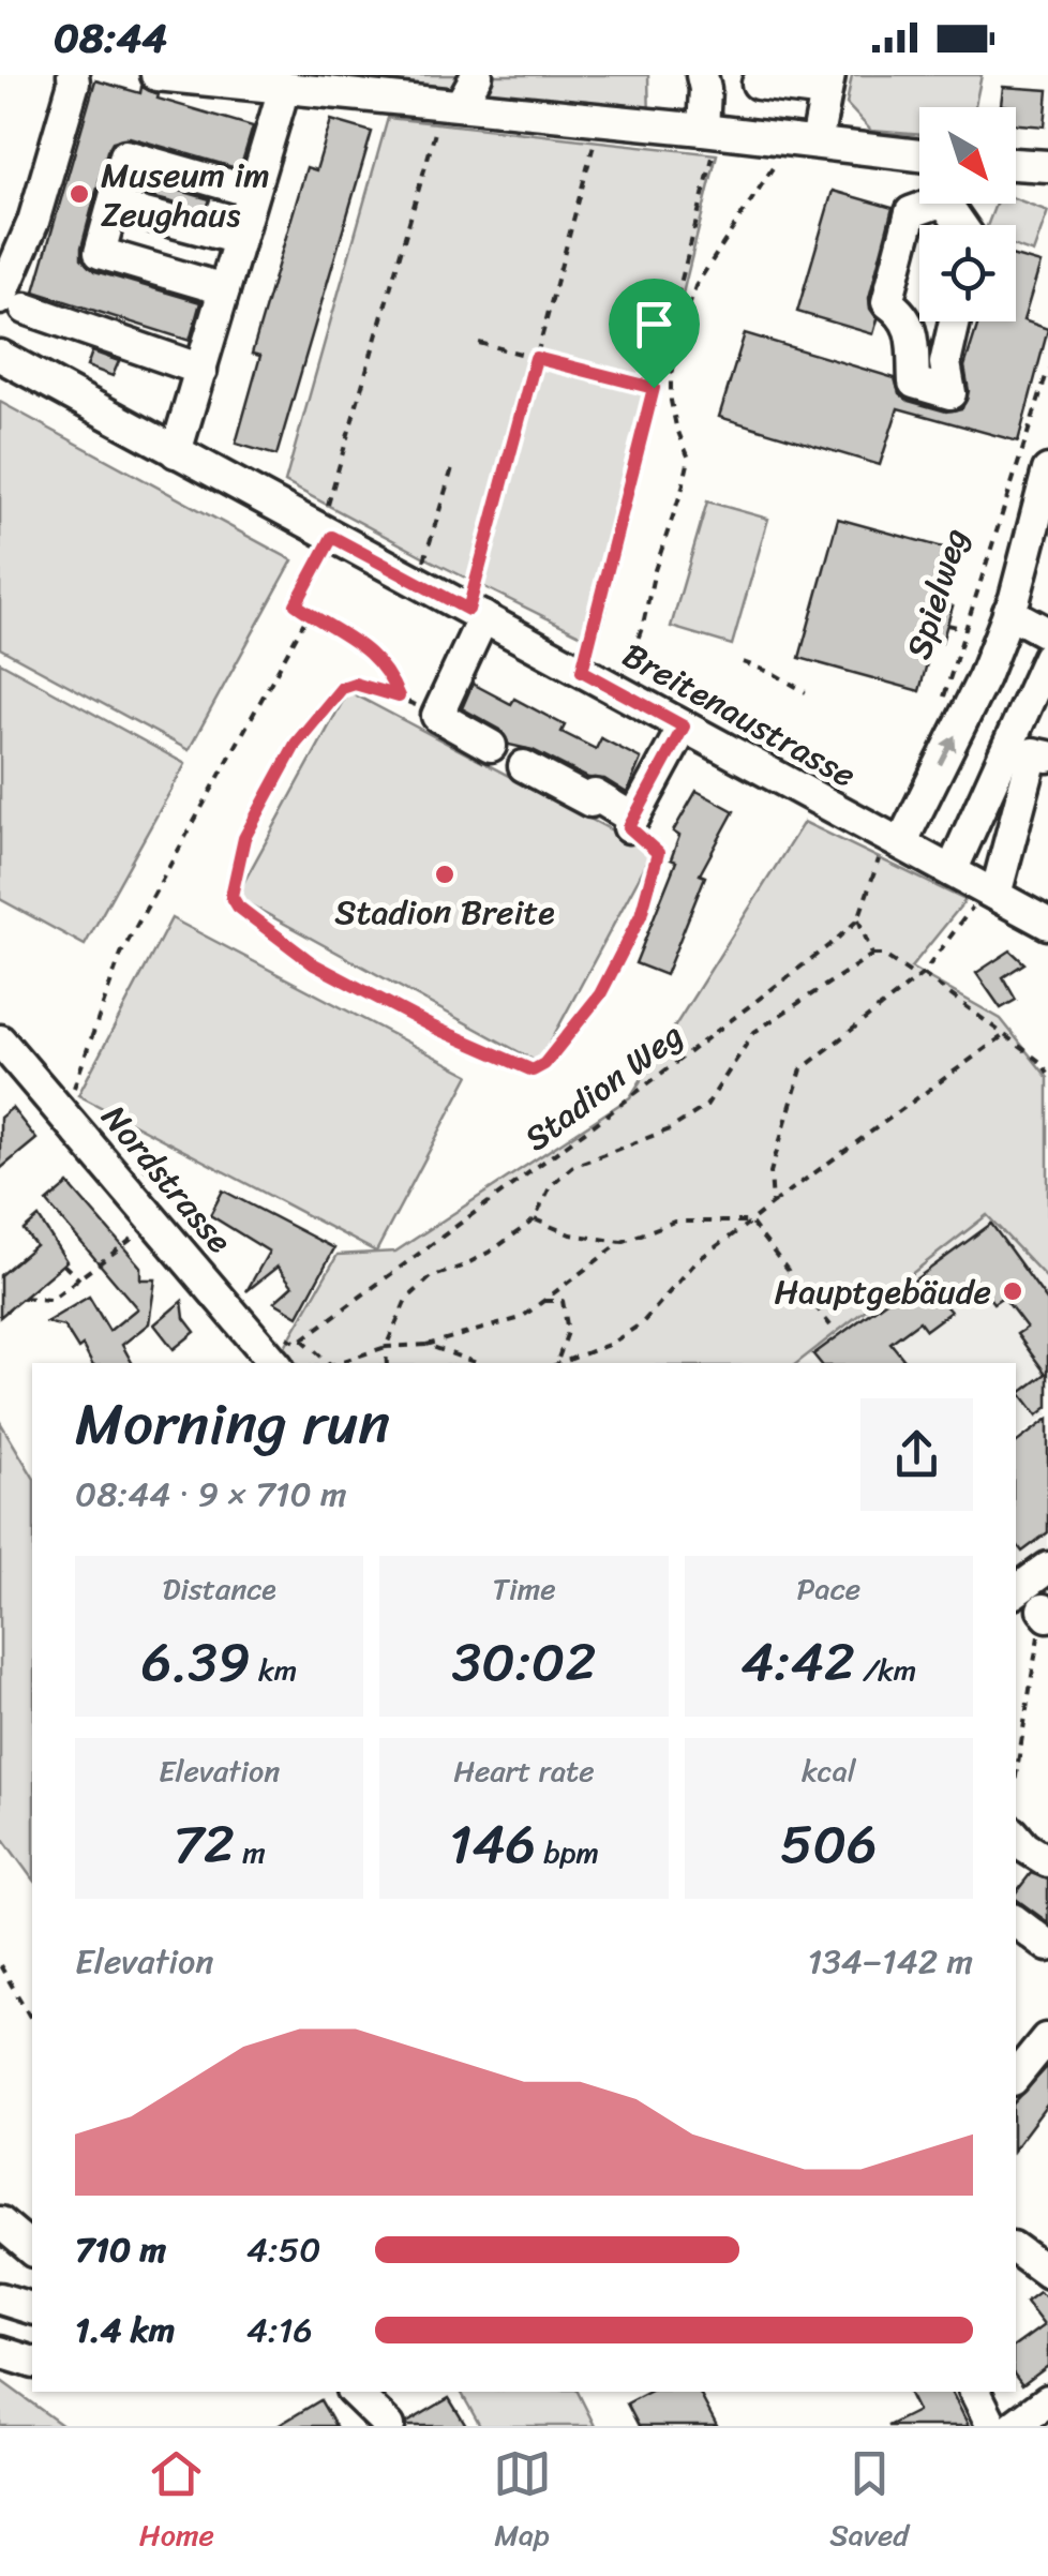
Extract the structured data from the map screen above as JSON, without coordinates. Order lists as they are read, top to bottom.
{
  "streets": {
    "street": ["Spielweg", "Breitenaustrasse", "Nordstrasse"],
    "path": ["Stadion Weg"]
  },
  "crossings": [
    ["Spielweg", "Breitenaustrasse"]
  ],
  "places": ["Museum im Zeughaus", "Stadion Breite", "Hauptgebäude"],
  "north": "bottom right",
  "page": {
    "status": "08:44",
    "heading": ["Morning run", "08:44 · 9 × 710 m"],
    "stats": [
      ["Distance", "6.39 km"],
      ["Time", "30:02"],
      ["Pace", "4:42 /km"],
      ["Elevation", "72 m"],
      ["Heart rate", "146 bpm"],
      ["kcal", "506"]
    ],
    "chart": ["Elevation", "134–142 m"],
    "list": [
      {
        "name": "710 m",
        "note": "4:50"
      },
      {
        "name": "1.4 km",
        "note": "4:16"
      }
    ],
    "tabs": ["Home", "Map", "Saved"]
  }
}
